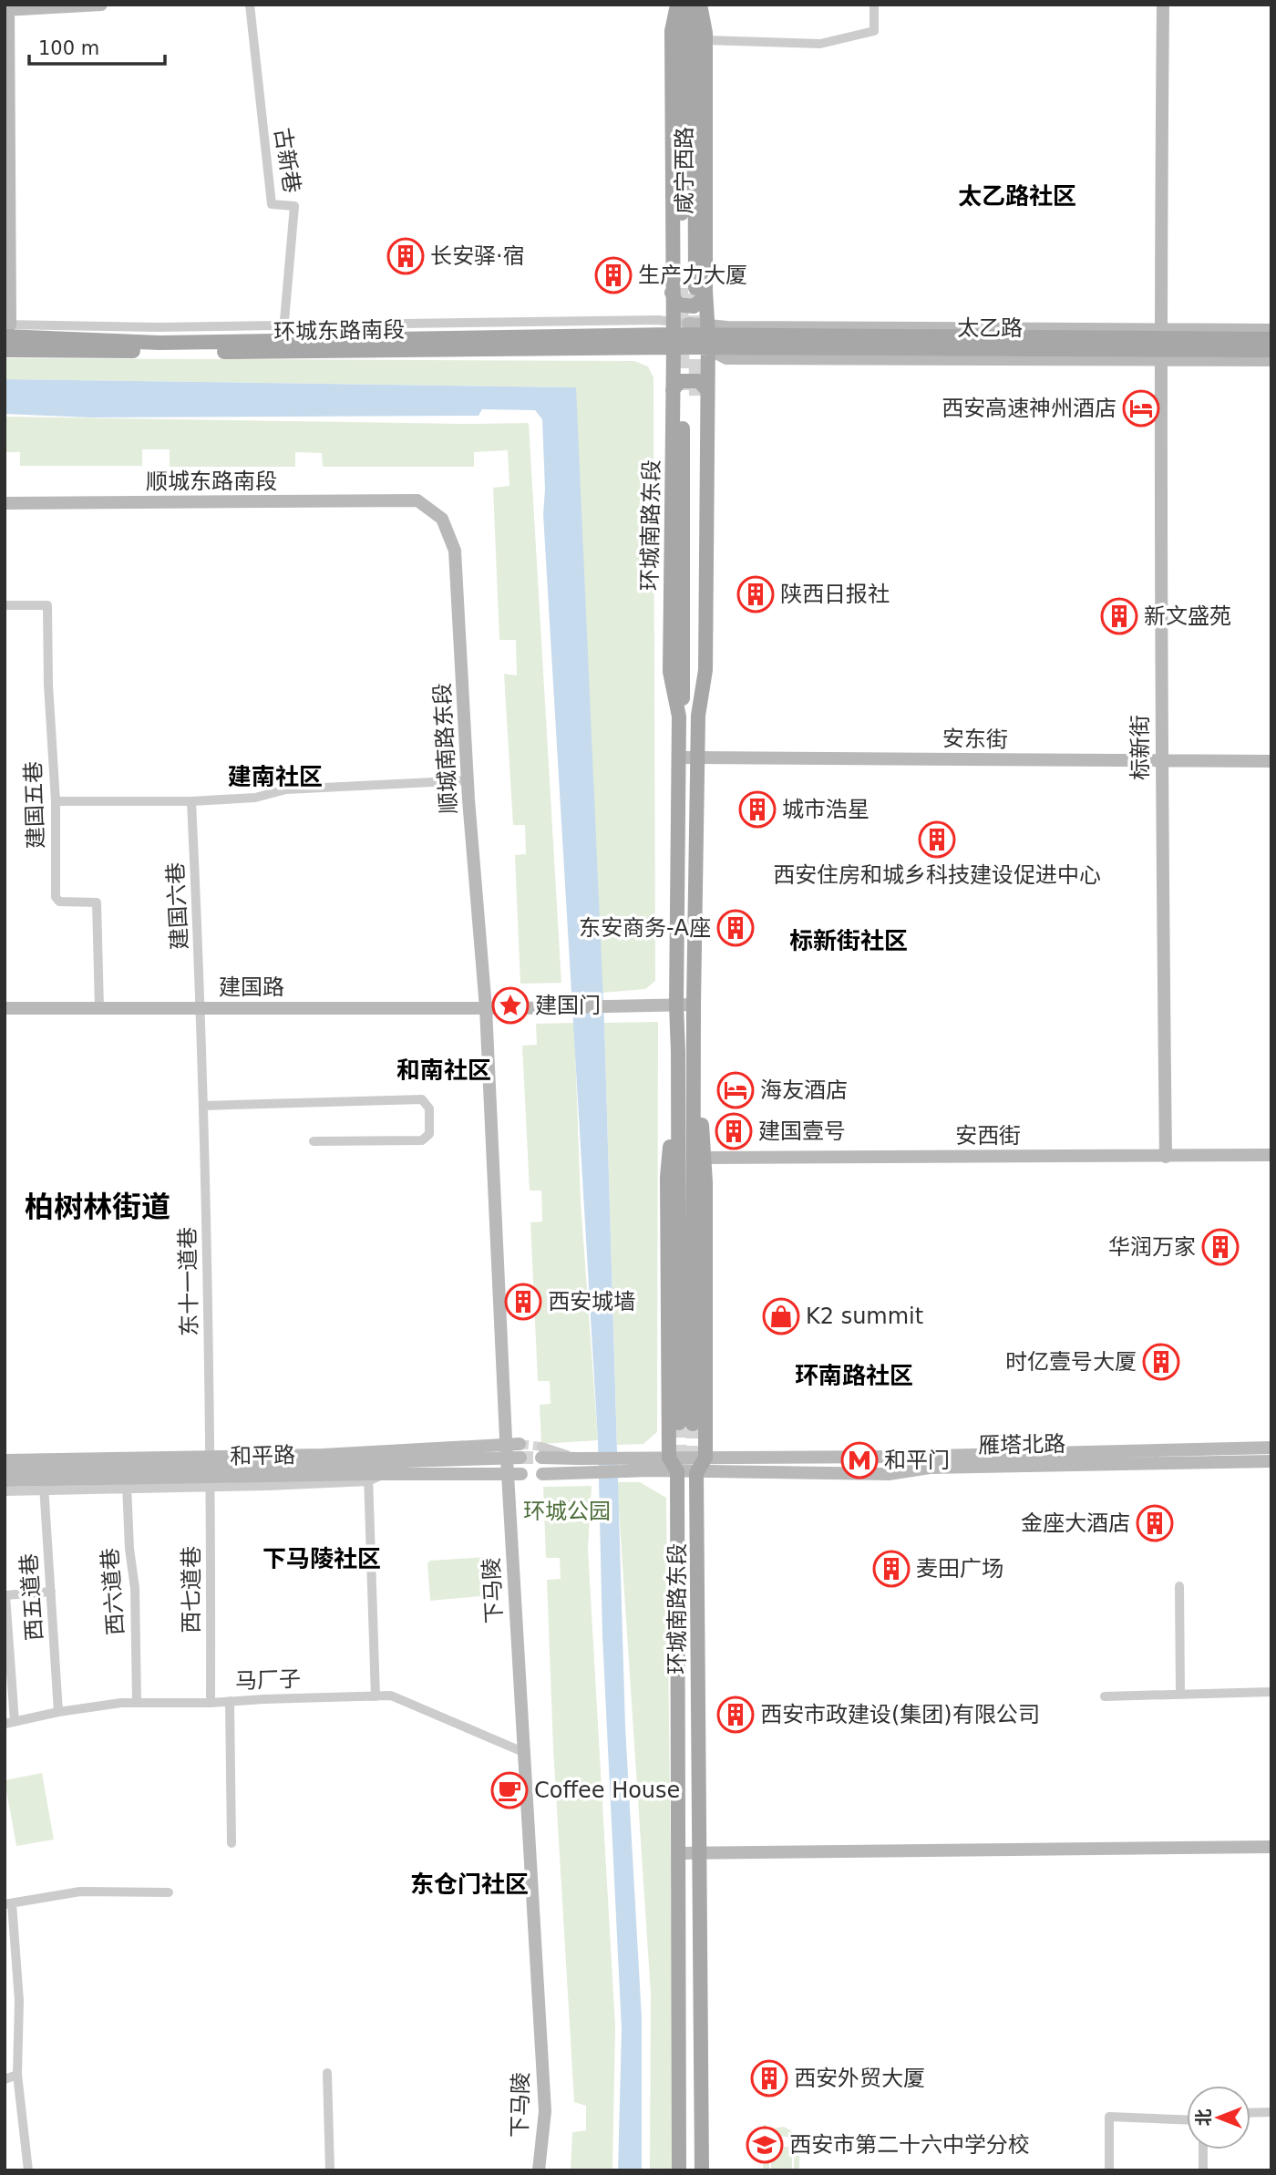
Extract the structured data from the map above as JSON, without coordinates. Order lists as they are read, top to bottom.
{
  "streets": {
    "main road": [
      "咸宁西路",
      "太乙路",
      "环城东路南段",
      "环城南路东段"
    ],
    "street": [
      "古新巷",
      "顺城东路南段",
      "安东街",
      "标新街",
      "顺城南路东段",
      "建国五巷",
      "建国六巷",
      "建国路",
      "安西街",
      "东十一道巷",
      "雁塔北路",
      "和平路",
      "西七道巷",
      "下马陵",
      "西六道巷",
      "西五道巷",
      "马厂子"
    ]
  },
  "crossings": [
    ["古新巷", "环城东路南段"],
    ["咸宁西路", "太乙路"],
    ["咸宁西路", "环城东路南段"],
    ["咸宁西路", "环城南路东段"],
    ["太乙路", "环城东路南段"],
    ["太乙路", "环城南路东段"],
    ["太乙路", "标新街"],
    ["环城东路南段", "环城南路东段"],
    ["顺城东路南段", "顺城南路东段"],
    ["环城南路东段", "安东街"],
    ["环城南路东段", "安西街"],
    ["环城南路东段", "雁塔北路"],
    ["安东街", "标新街"],
    ["标新街", "安西街"],
    ["顺城南路东段", "建国路"],
    ["顺城南路东段", "下马陵"],
    ["建国五巷", "建国路"],
    ["建国六巷", "建国路"],
    ["建国六巷", "东十一道巷"],
    ["建国路", "东十一道巷"],
    ["建国路", "下马陵"],
    ["东十一道巷", "和平路"],
    ["东十一道巷", "西七道巷"],
    ["和平路", "西七道巷"],
    ["和平路", "下马陵"],
    ["和平路", "西六道巷"],
    ["和平路", "西五道巷"],
    ["西七道巷", "马厂子"],
    ["下马陵", "马厂子"],
    ["西六道巷", "马厂子"],
    ["西五道巷", "马厂子"]
  ],
  "districts": [
    "太乙路社区",
    "建南社区",
    "标新街社区",
    "和南社区",
    "柏树林街道",
    "环南路社区",
    "下马陵社区",
    "东仓门社区"
  ],
  "parks": ["环城公园"],
  "places": {
    "building": [
      "长安驿·宿",
      "生产力大厦",
      "陕西日报社",
      "新文盛苑",
      "城市浩星",
      "西安住房和城乡科技建设促进中心",
      "东安商务-A座",
      "建国壹号",
      "华润万家",
      "西安城墙",
      "时亿壹号大厦",
      "金座大酒店",
      "麦田广场",
      "西安市政建设(集团)有限公司",
      "西安外贸大厦"
    ],
    "hotel": ["西安高速神州酒店", "海友酒店"],
    "place": ["建国门"],
    "shop": ["K2 summit"],
    "metro station": ["和平门"],
    "cafe": ["Coffee House"],
    "school or university": ["西安市第二十六中学分校"]
  },
  "scale_bar": "100 m",
  "north": "left"
}
